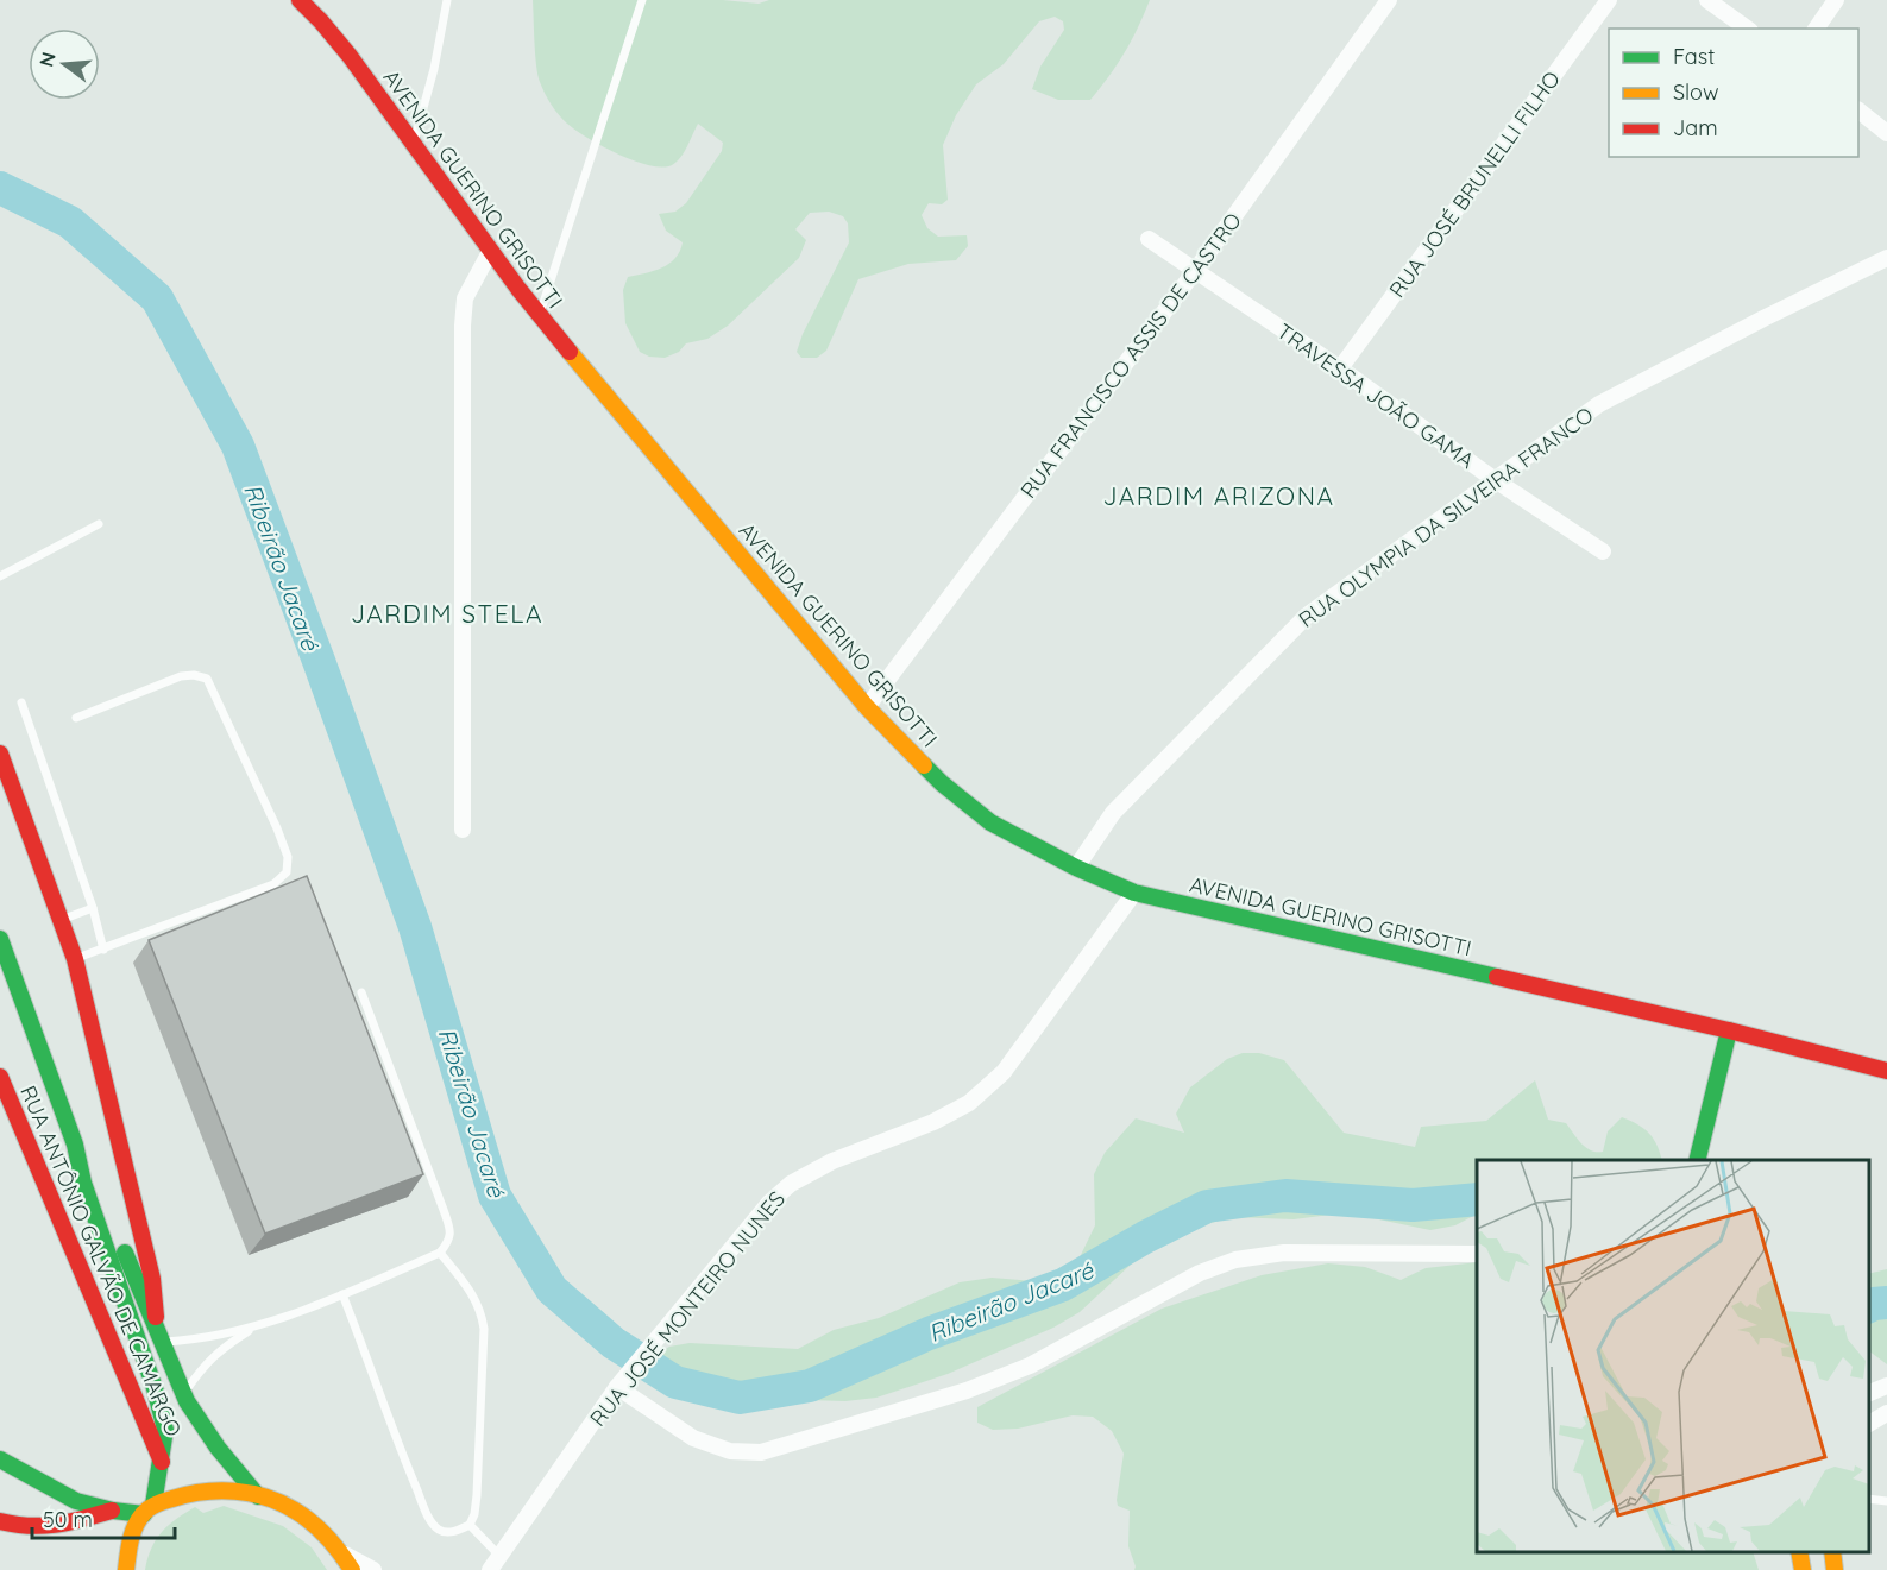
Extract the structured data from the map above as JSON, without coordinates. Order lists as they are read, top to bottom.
{
  "streets": {
    "main road": ["AVENIDA GUERINO GRISOTTI", "RUA ANTÔNIO GALVÃO DE CAMARGO"],
    "street": [
      "RUA JOSÉ BRUNELLI FILHO",
      "RUA FRANCISCO ASSIS DE CASTRO",
      "TRAVESSA JOÃO GAMA",
      "RUA OLYMPIA DA SILVEIRA FRANCO",
      "RUA JOSÉ MONTEIRO NUNES"
    ]
  },
  "crossings": [
    ["RUA JOSÉ BRUNELLI FILHO", "TRAVESSA JOÃO GAMA"],
    ["AVENIDA GUERINO GRISOTTI", "RUA FRANCISCO ASSIS DE CASTRO"],
    ["AVENIDA GUERINO GRISOTTI", "RUA OLYMPIA DA SILVEIRA FRANCO"],
    ["AVENIDA GUERINO GRISOTTI", "RUA JOSÉ MONTEIRO NUNES"],
    ["RUA FRANCISCO ASSIS DE CASTRO", "TRAVESSA JOÃO GAMA"],
    ["TRAVESSA JOÃO GAMA", "RUA OLYMPIA DA SILVEIRA FRANCO"]
  ],
  "districts": ["JARDIM ARIZONA", "JARDIM STELA"],
  "water": ["Ribeirão Jacaré"],
  "legend": ["Fast", "Slow", "Jam"],
  "scale_bar": "50 m",
  "north": "left"
}
